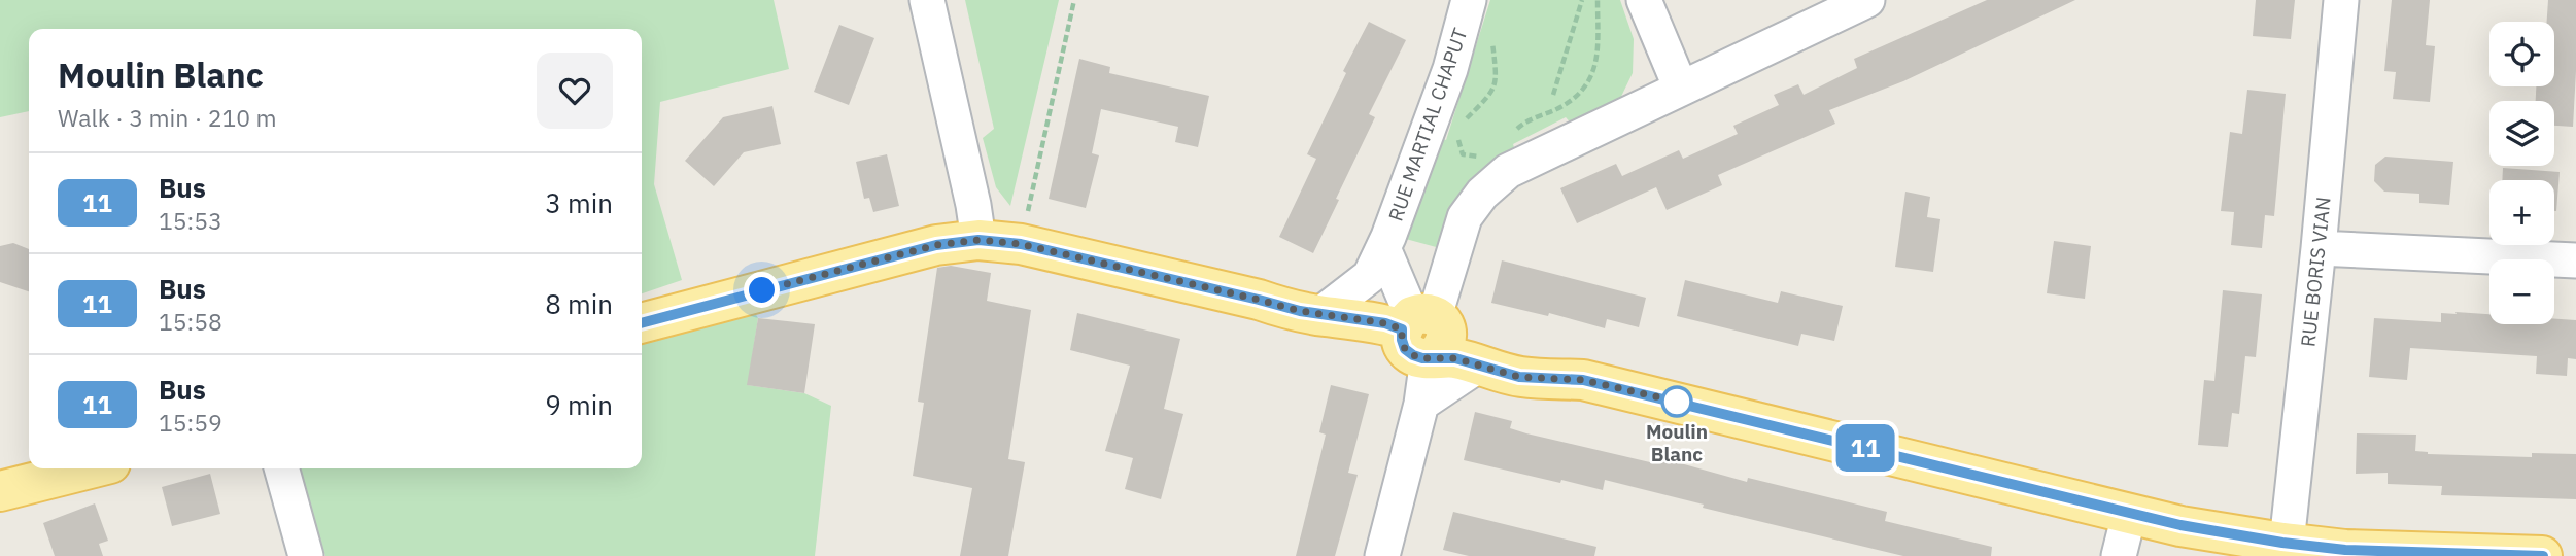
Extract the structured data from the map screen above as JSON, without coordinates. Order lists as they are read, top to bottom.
{
  "streets": {
    "street": ["RUE MARTIAL CHAPUT", "RUE BORIS VIAN"]
  },
  "places": ["Moulin Blanc"],
  "lines": ["bus line 11"],
  "page": {
    "on_map": "11",
    "map_buttons": ["+", "−"],
    "heading": ["Moulin Blanc", "Walk · 3 min · 210 m"],
    "list": [
      {
        "mark": "11",
        "name": "Bus",
        "note": "15:53",
        "value": "3 min"
      },
      {
        "mark": "11",
        "name": "Bus",
        "note": "15:58",
        "value": "8 min"
      },
      {
        "mark": "11",
        "name": "Bus",
        "note": "15:59",
        "value": "9 min"
      }
    ]
  }
}
